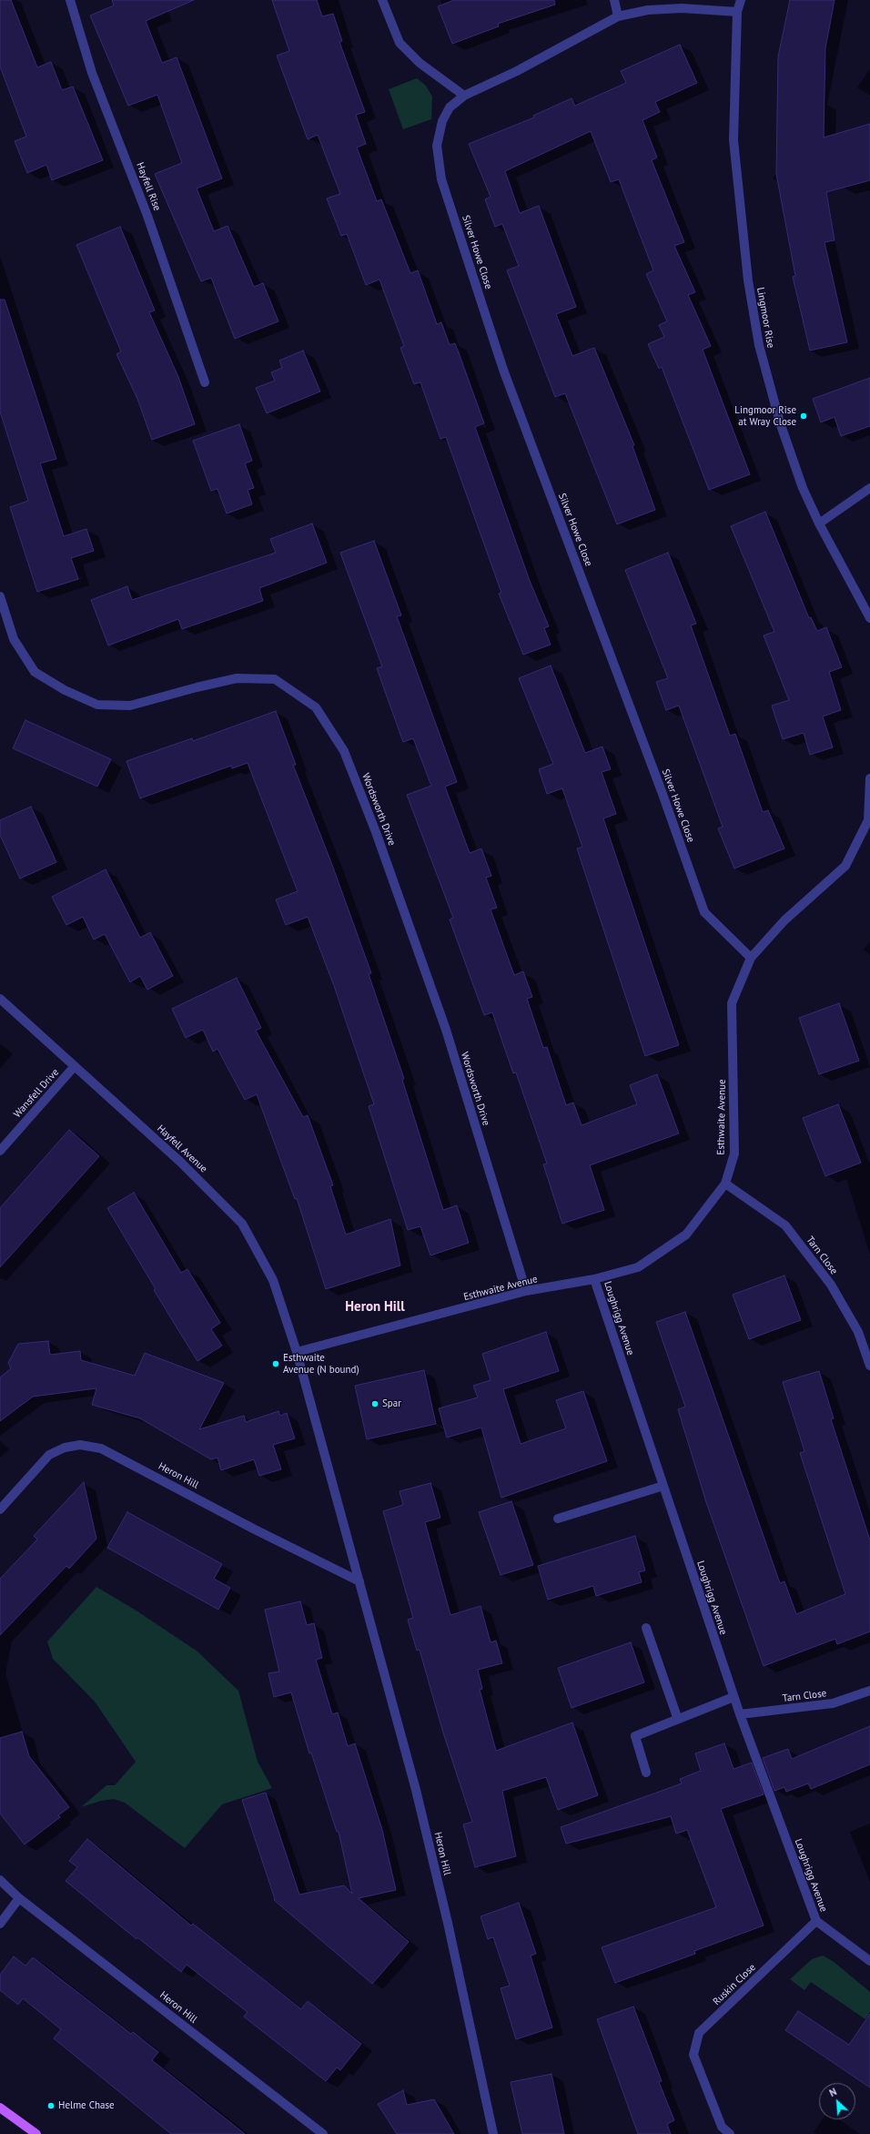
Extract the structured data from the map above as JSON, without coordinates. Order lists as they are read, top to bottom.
{
  "streets": {
    "street": [
      "Hayfell Rise",
      "Silver Howe Close",
      "Lingmoor Rise",
      "Wordsworth Drive",
      "Wansfell Drive",
      "Esthwaite Avenue",
      "Hayfell Avenue",
      "Tarn Close",
      "Loughrigg Avenue",
      "Heron Hill",
      "Ruskin Close"
    ]
  },
  "crossings": [
    ["Silver Howe Close", "Lingmoor Rise"],
    ["Silver Howe Close", "Esthwaite Avenue"],
    ["Wordsworth Drive", "Esthwaite Avenue"],
    ["Wansfell Drive", "Hayfell Avenue"],
    ["Esthwaite Avenue", "Hayfell Avenue"],
    ["Esthwaite Avenue", "Tarn Close"],
    ["Esthwaite Avenue", "Loughrigg Avenue"],
    ["Esthwaite Avenue", "Heron Hill"],
    ["Hayfell Avenue", "Heron Hill"],
    ["Tarn Close", "Loughrigg Avenue"],
    ["Loughrigg Avenue", "Ruskin Close"]
  ],
  "districts": ["Heron Hill"],
  "places": [
    "Lingmoor Rise at Wray Close",
    "Esthwaite Avenue (N bound)",
    "Spar",
    "Helme Chase"
  ],
  "north": "top left"
}
